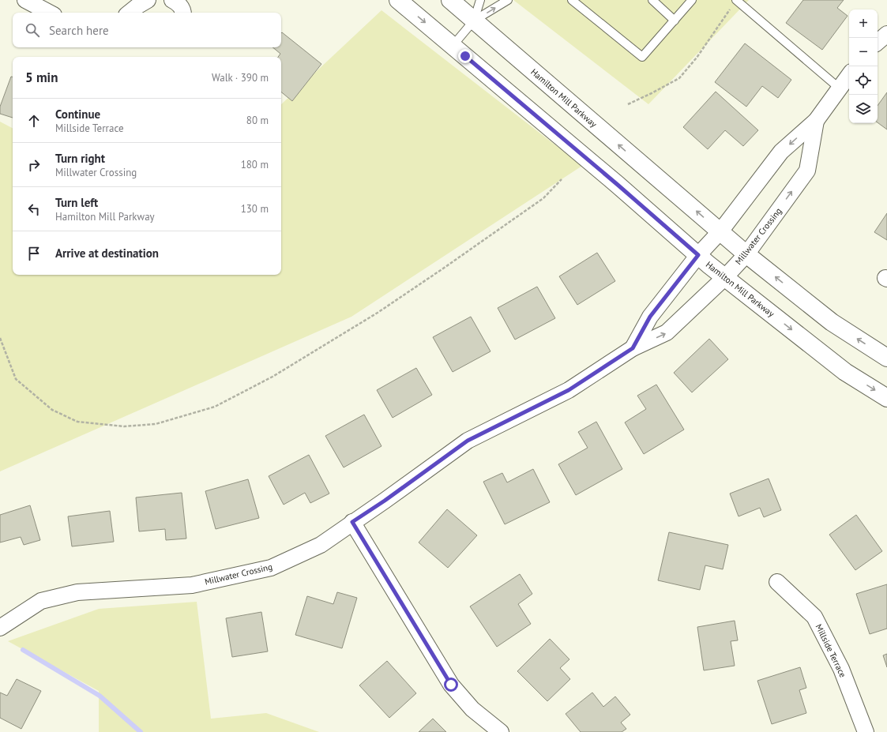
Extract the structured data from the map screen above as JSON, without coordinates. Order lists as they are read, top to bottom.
{
  "streets": {
    "street": ["Hamilton Mill Parkway", "Millwater Crossing", "Millside Terrace"]
  },
  "crossings": [
    ["Hamilton Mill Parkway", "Millwater Crossing"]
  ],
  "page": {
    "map_buttons": ["+", "−"],
    "search": "Search here",
    "heading": ["5 min", "Walk · 390 m"],
    "list": [
      ["Continue", "Millside Terrace", "80 m"],
      ["Turn right", "Millwater Crossing", "180 m"],
      ["Turn left", "Hamilton Mill Parkway", "130 m"],
      "Arrive at destination"
    ]
  }
}
